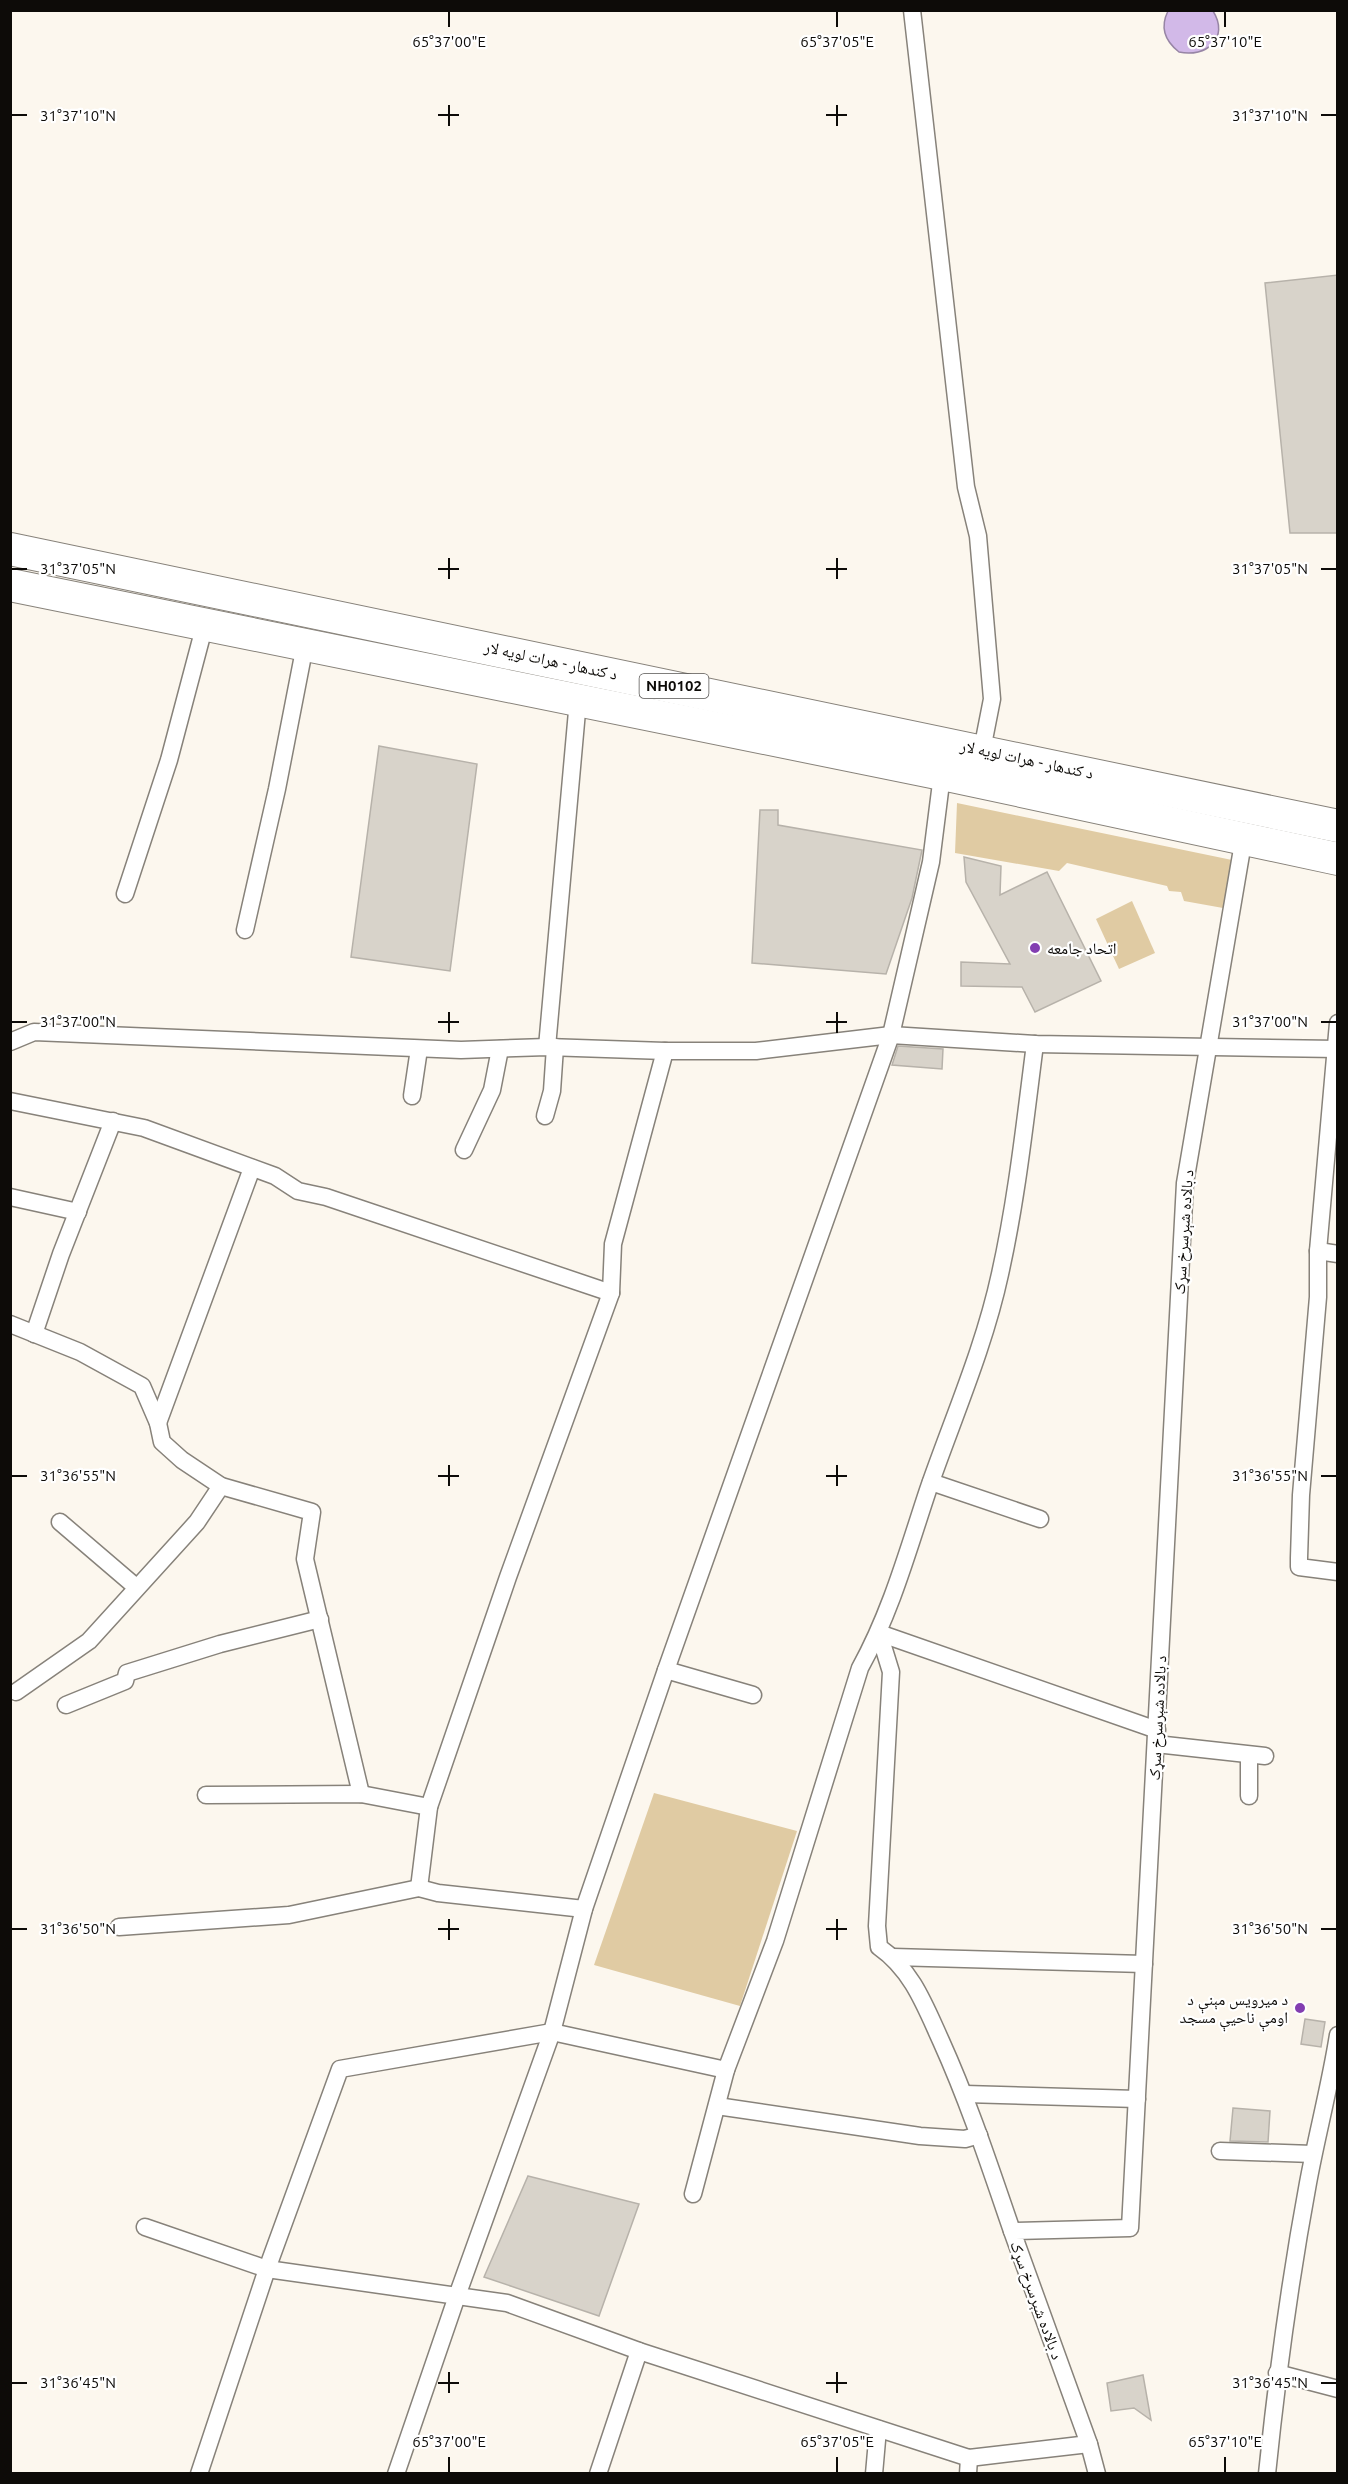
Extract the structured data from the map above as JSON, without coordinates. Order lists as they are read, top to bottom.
{
  "streets": {
    "highway": ["د کندهار - هرات لويه لار", "NH0102"],
    "street": ["د بالاده شېرسرخ سړک"]
  },
  "crossings": [
    ["د کندهار - هرات لويه لار", "د بالاده شېرسرخ سړک"]
  ],
  "places": ["اتحاد جامعه", "د ميرویس مېنې د اومې ناحيې مسجد"],
  "coordinates": [
    "65°37'00\"E",
    "65°37'05\"E",
    "65°37'10\"E",
    "31°37'10\"N",
    "31°37'05\"N",
    "31°37'00\"N",
    "31°36'55\"N",
    "31°36'50\"N",
    "31°36'45\"N"
  ]
}
